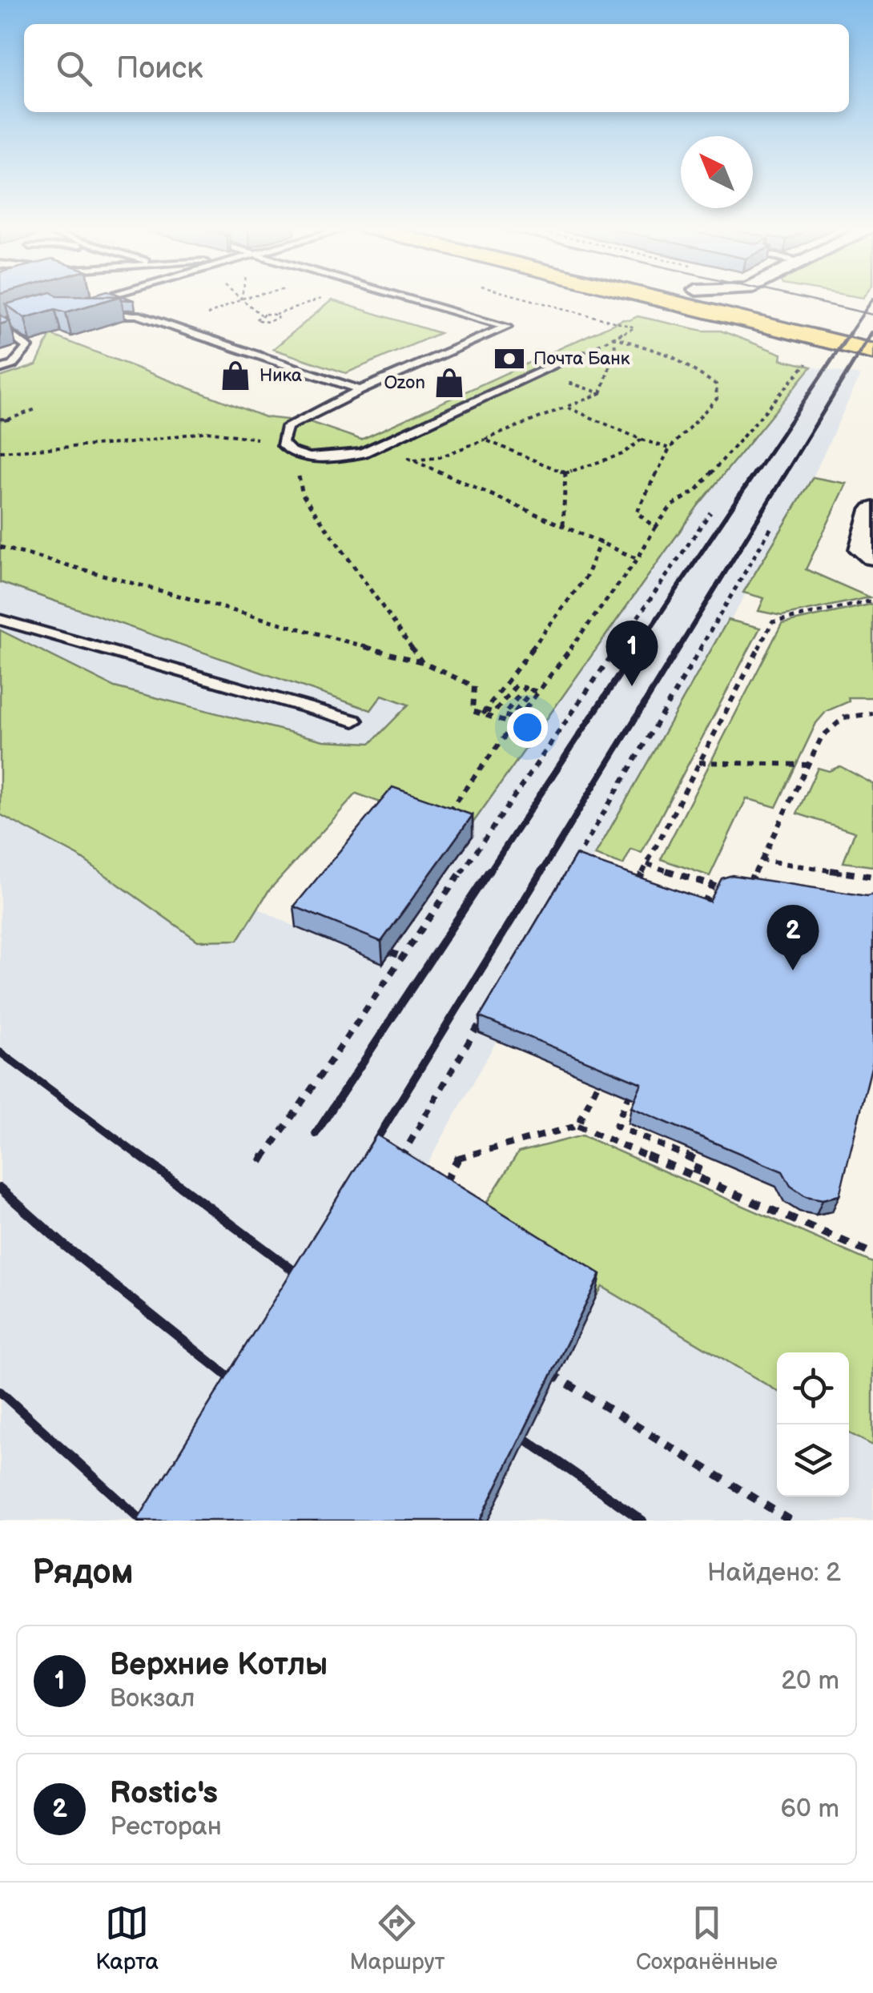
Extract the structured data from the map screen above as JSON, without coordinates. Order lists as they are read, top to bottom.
{
  "places": {
    "bank": ["Почта Банк"],
    "shop": ["Ника", "Ozon"]
  },
  "north": "top left",
  "page": {
    "search": "Поиск",
    "pins": ["1", "2"],
    "heading": ["Рядом", "Найдено: 2"],
    "list": [
      {
        "mark": "1",
        "name": "Верхние Котлы",
        "note": "Вокзал",
        "value": "20 m"
      },
      {
        "mark": "2",
        "name": "Rostic's",
        "note": "Ресторан",
        "value": "60 m"
      }
    ],
    "nav": ["Карта", "Маршрут", "Сохранённые"]
  }
}
